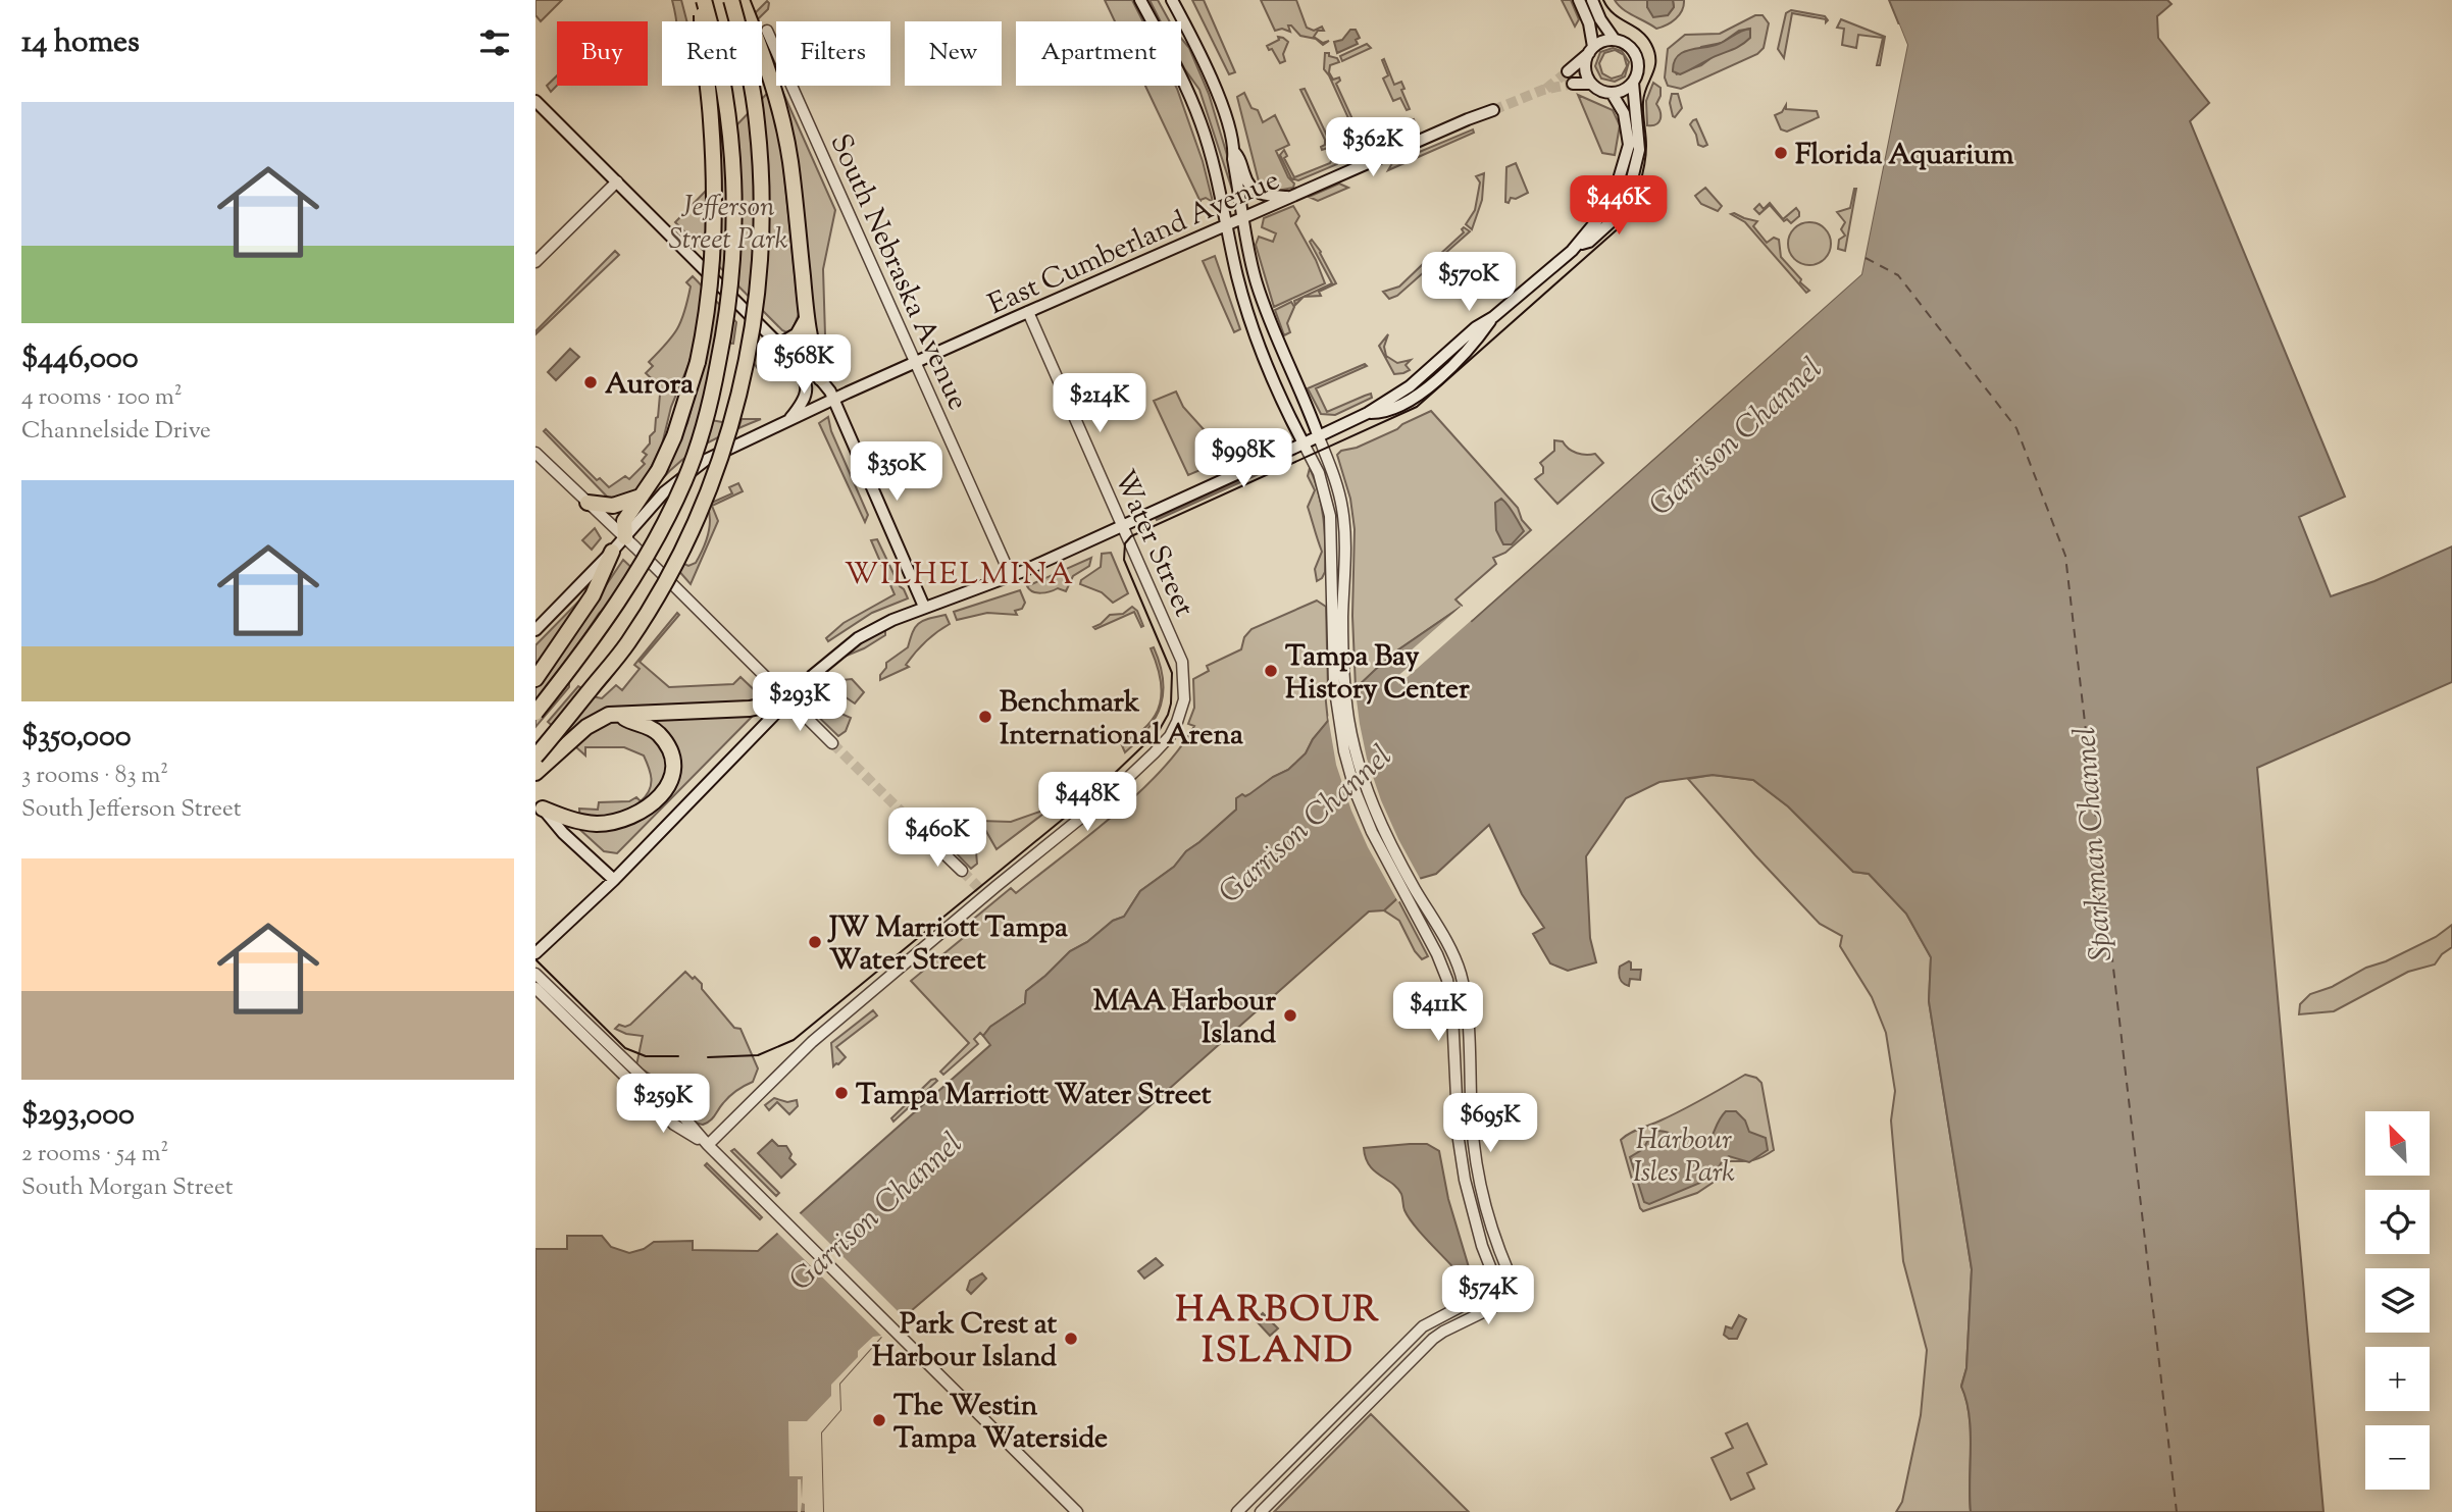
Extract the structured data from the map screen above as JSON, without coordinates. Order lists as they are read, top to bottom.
{
  "streets": {
    "main road": ["East Cumberland Avenue"],
    "street": ["South Nebraska Avenue", "Water Street"]
  },
  "crossings": [
    ["East Cumberland Avenue", "South Nebraska Avenue"],
    ["East Cumberland Avenue", "Water Street"]
  ],
  "districts": ["WILHELMINA", "HARBOUR ISLAND"],
  "water": ["Garrison Channel", "Sparkman Channel"],
  "parks": ["Jefferson Street Park", "Harbour Isles Park"],
  "places": [
    "Florida Aquarium",
    "Aurora",
    "Tampa Bay History Center",
    "Benchmark International Arena",
    "JW Marriott Tampa Water Street",
    "MAA Harbour Island",
    "Tampa Marriott Water Street",
    "Park Crest at Harbour Island",
    "The Westin Tampa Waterside"
  ],
  "north": "top left",
  "page": {
    "heading": "14 homes",
    "chip": [
      "Buy",
      "Rent",
      "Filters",
      "New",
      "Apartment"
    ],
    "list": [
      {
        "name": "$446,000",
        "note": "4 rooms · 100 m² · Channelside Drive"
      },
      {
        "name": "$350,000",
        "note": "3 rooms · 83 m² · South Jefferson Street"
      },
      {
        "name": "$293,000",
        "note": "2 rooms · 54 m² · South Morgan Street"
      }
    ],
    "price": [
      "$362K",
      "$446K",
      "$570K",
      "$568K",
      "$214K",
      "$998K",
      "$350K",
      "$293K",
      "$448K",
      "$460K",
      "$411K",
      "$259K",
      "$695K",
      "$574K"
    ],
    "map_buttons": ["+", "−"]
  }
}
